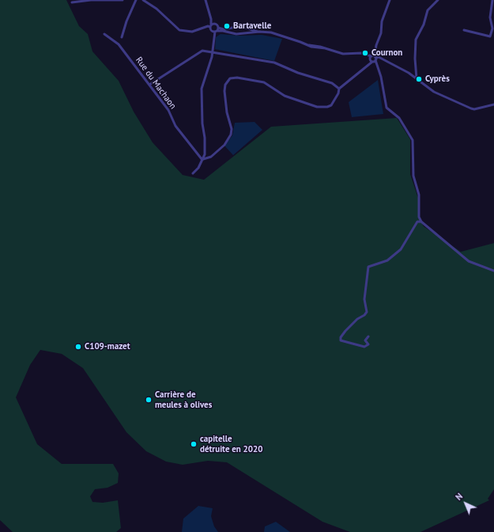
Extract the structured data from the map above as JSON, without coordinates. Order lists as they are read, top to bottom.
{
  "streets": {
    "street": ["Rue du Machaon"]
  },
  "places": [
    "Bartavelle",
    "Cournon",
    "Cyprès",
    "C109-mazet",
    "Carrière de meules à olives",
    "capitelle détruite en 2020"
  ],
  "north": "top left"
}
